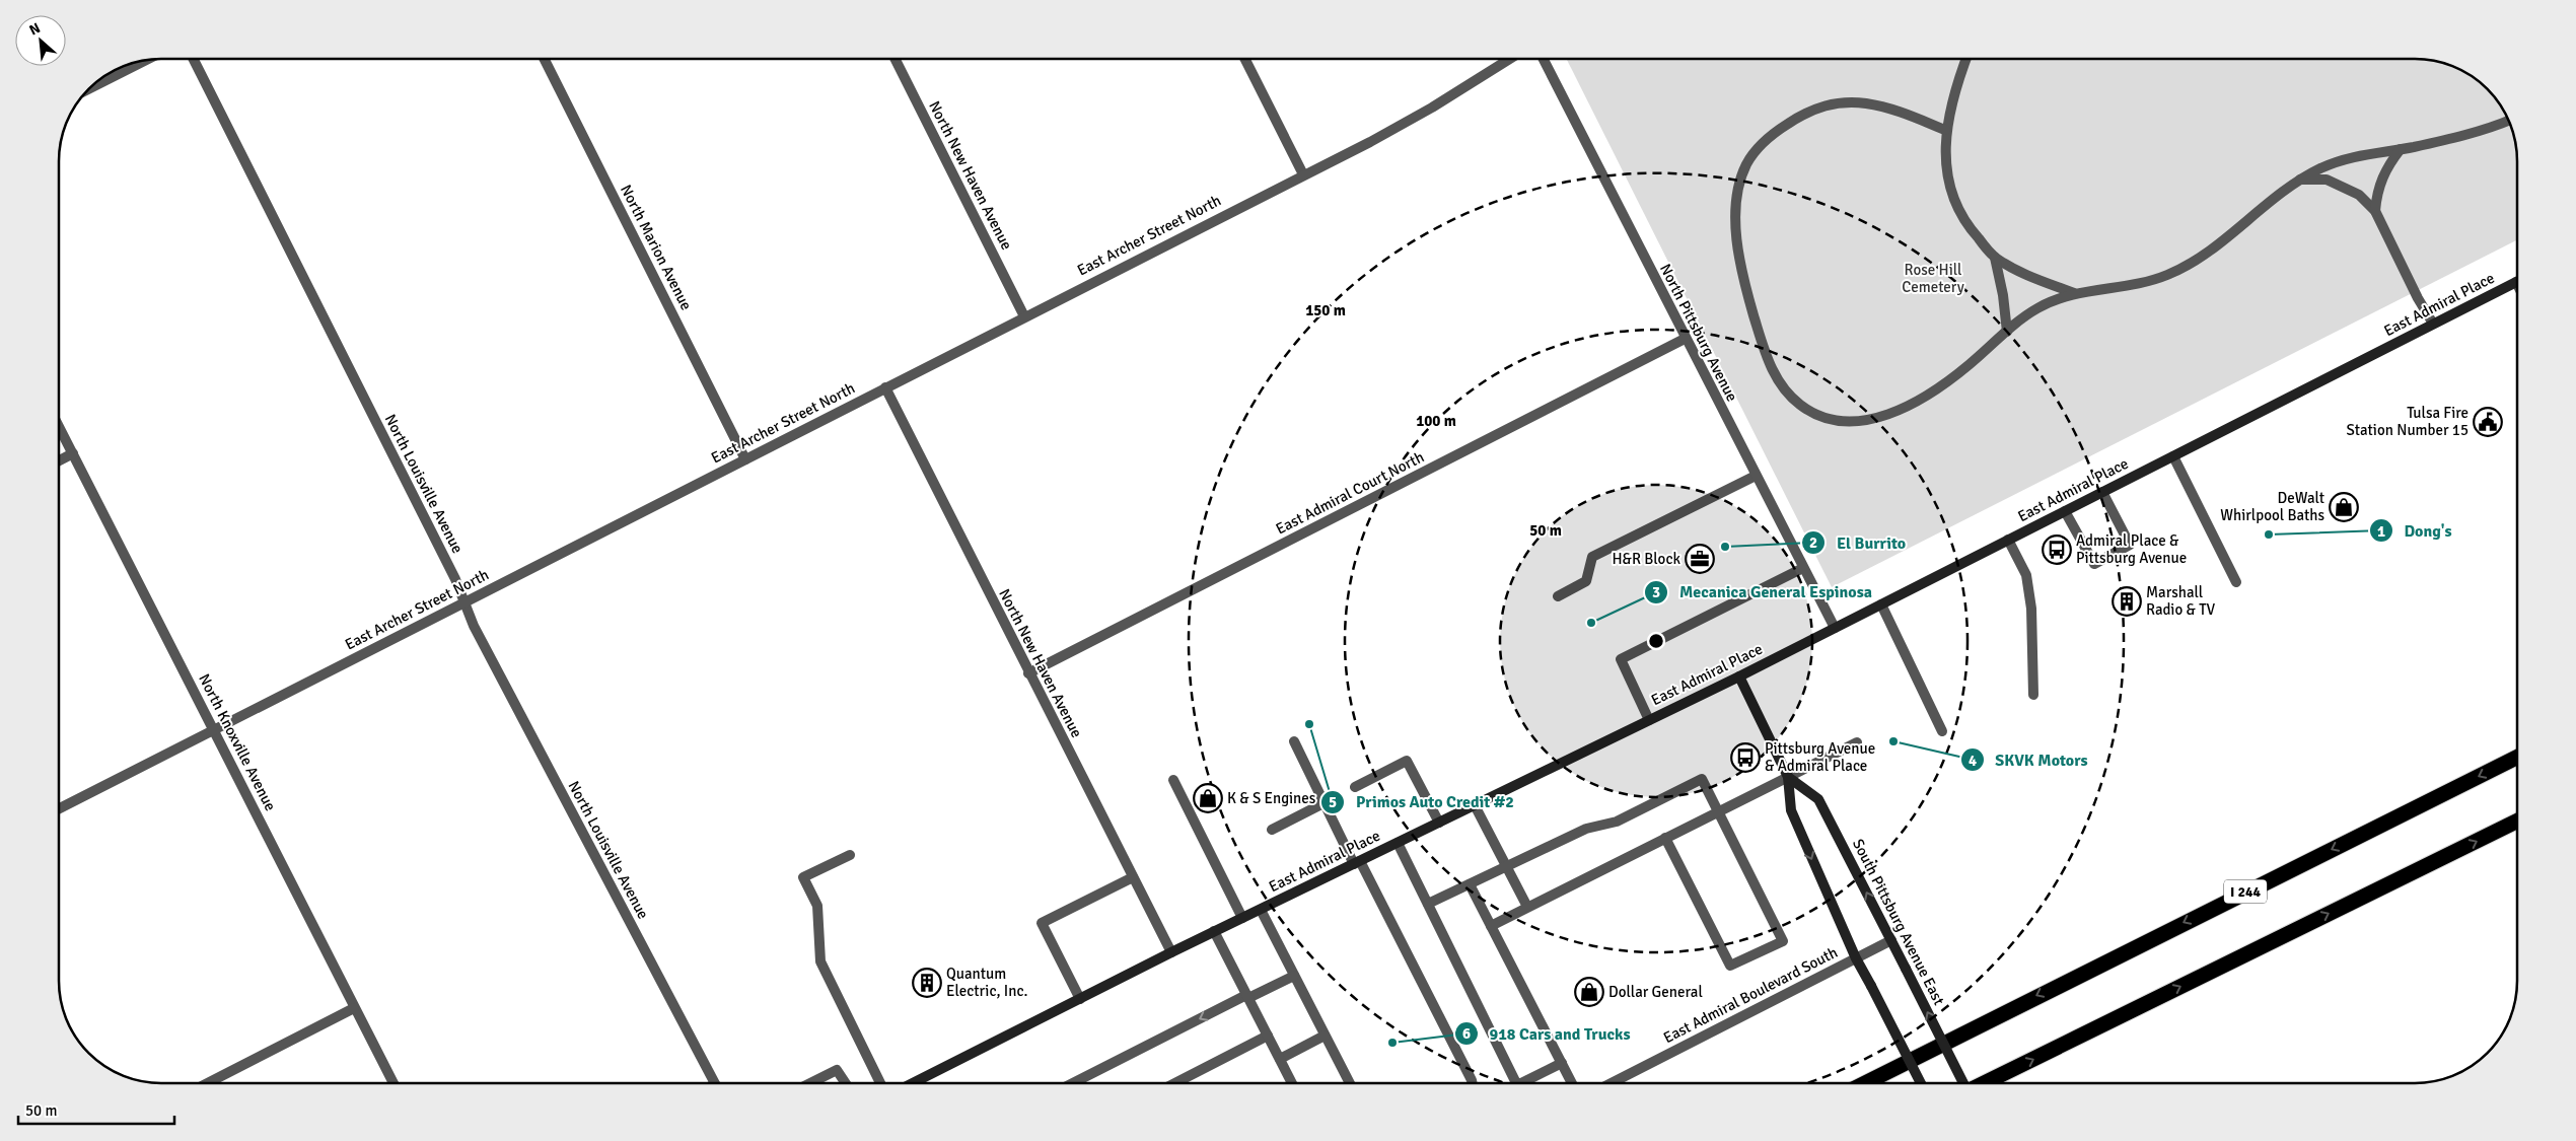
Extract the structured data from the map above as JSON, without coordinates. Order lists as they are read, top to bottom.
{
  "streets": {
    "highway": ["I 244"],
    "main road": ["East Admiral Place", "South Pittsburg Avenue East"],
    "street": [
      "North New Haven Avenue",
      "East Archer Street North",
      "North Marion Avenue",
      "North Pittsburg Avenue",
      "North Louisville Avenue",
      "East Admiral Court North",
      "North Knoxville Avenue",
      "East Admiral Boulevard South"
    ]
  },
  "crossings": [
    ["North New Haven Avenue", "East Archer Street North"],
    ["North New Haven Avenue", "East Admiral Place"],
    ["North New Haven Avenue", "East Admiral Court North"],
    ["East Archer Street North", "North Marion Avenue"],
    ["East Archer Street North", "North Louisville Avenue"],
    ["East Archer Street North", "North Knoxville Avenue"],
    ["East Admiral Place", "North Pittsburg Avenue"],
    ["East Admiral Place", "South Pittsburg Avenue East"],
    ["North Pittsburg Avenue", "East Admiral Court North"],
    ["South Pittsburg Avenue East", "East Admiral Boulevard South"]
  ],
  "parks": ["Rose Hill Cemetery"],
  "places": {
    "public building": ["Tulsa Fire Station Number 15"],
    "shop": ["DeWalt Whirlpool Baths", "K & S Engines", "Dollar General"],
    "other": [
      "Dong's",
      "El Burrito",
      "Mecanica General Espinosa",
      "Primos Auto Credit #2",
      "SKVK Motors",
      "918 Cars and Trucks"
    ],
    "bus stop": ["Admiral Place & Pittsburg Avenue", "Pittsburg Avenue & Admiral Place"],
    "office": ["H&R Block"],
    "building": ["Marshall Radio & TV", "Quantum Electric, Inc."]
  },
  "scale_bar": "50 m",
  "north": "top left",
  "rings": ["150 m", "100 m", "50 m"]
}
